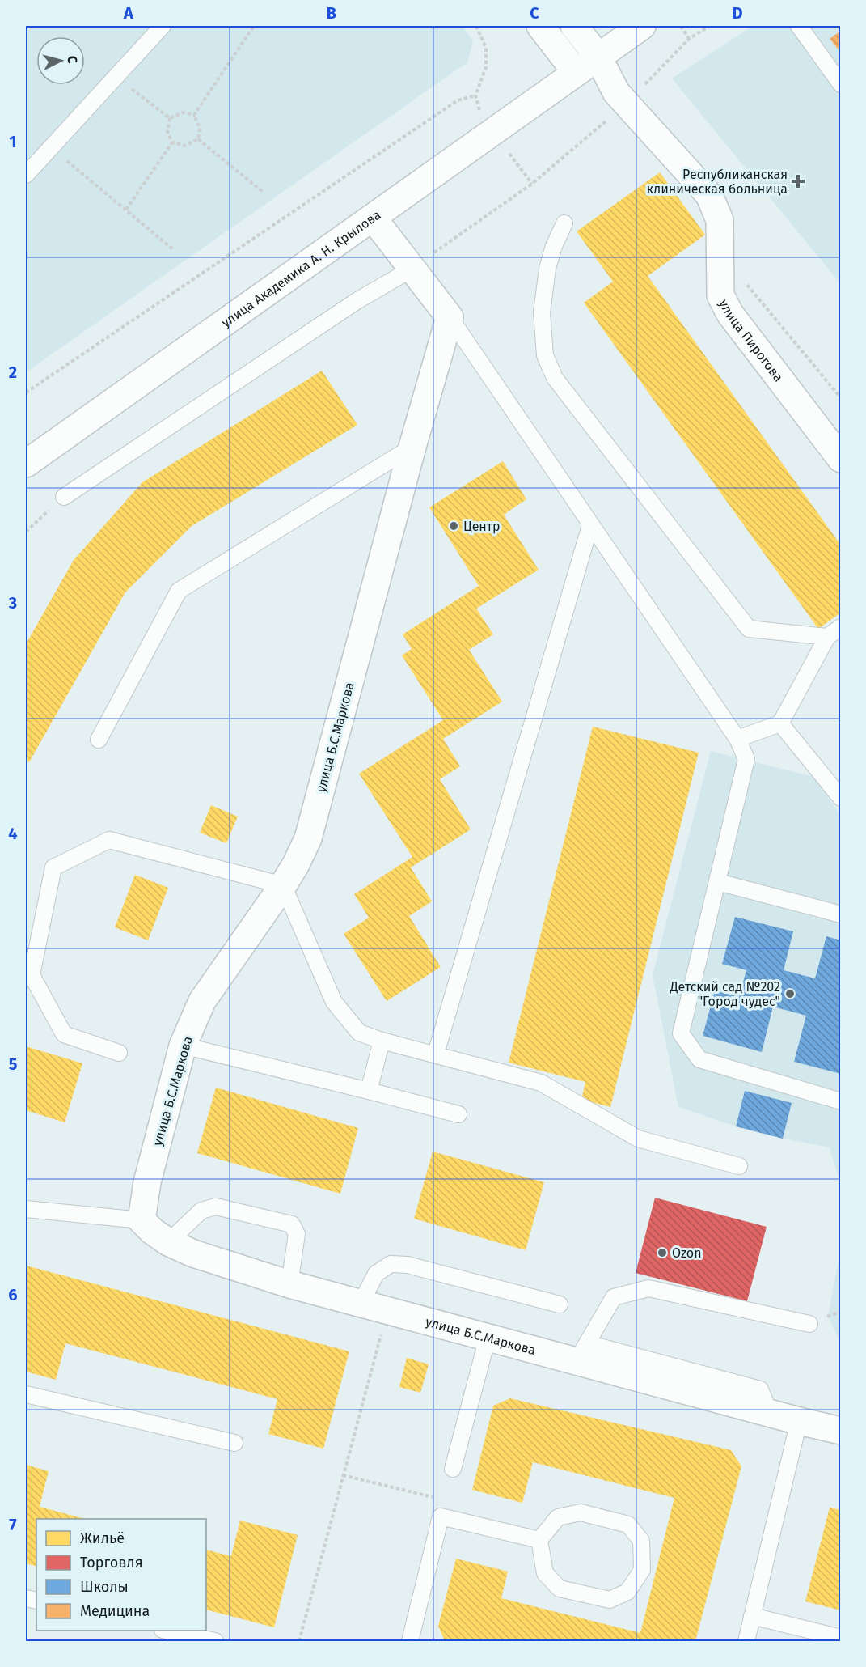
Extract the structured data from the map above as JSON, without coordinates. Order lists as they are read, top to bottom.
{
  "streets": {
    "street": ["улица Академика А. Н. Крылова", "улица Пирогова", "улица Б.С.Маркова"]
  },
  "crossings": [
    ["улица Академика А. Н. Крылова", "улица Пирогова"]
  ],
  "places": {
    "health": ["Республиканская клиническая больница"],
    "other": ["Центр", "Детский сад №202 \"Город чудес\"", "Ozon"]
  },
  "legend": [
    "Жильё",
    "Торговля",
    "Школы",
    "Медицина"
  ],
  "north": "right",
  "grid": {
    "columns": [
      "A",
      "B",
      "C",
      "D"
    ],
    "rows": [
      "1",
      "2",
      "3",
      "4",
      "5",
      "6",
      "7"
    ]
  }
}
